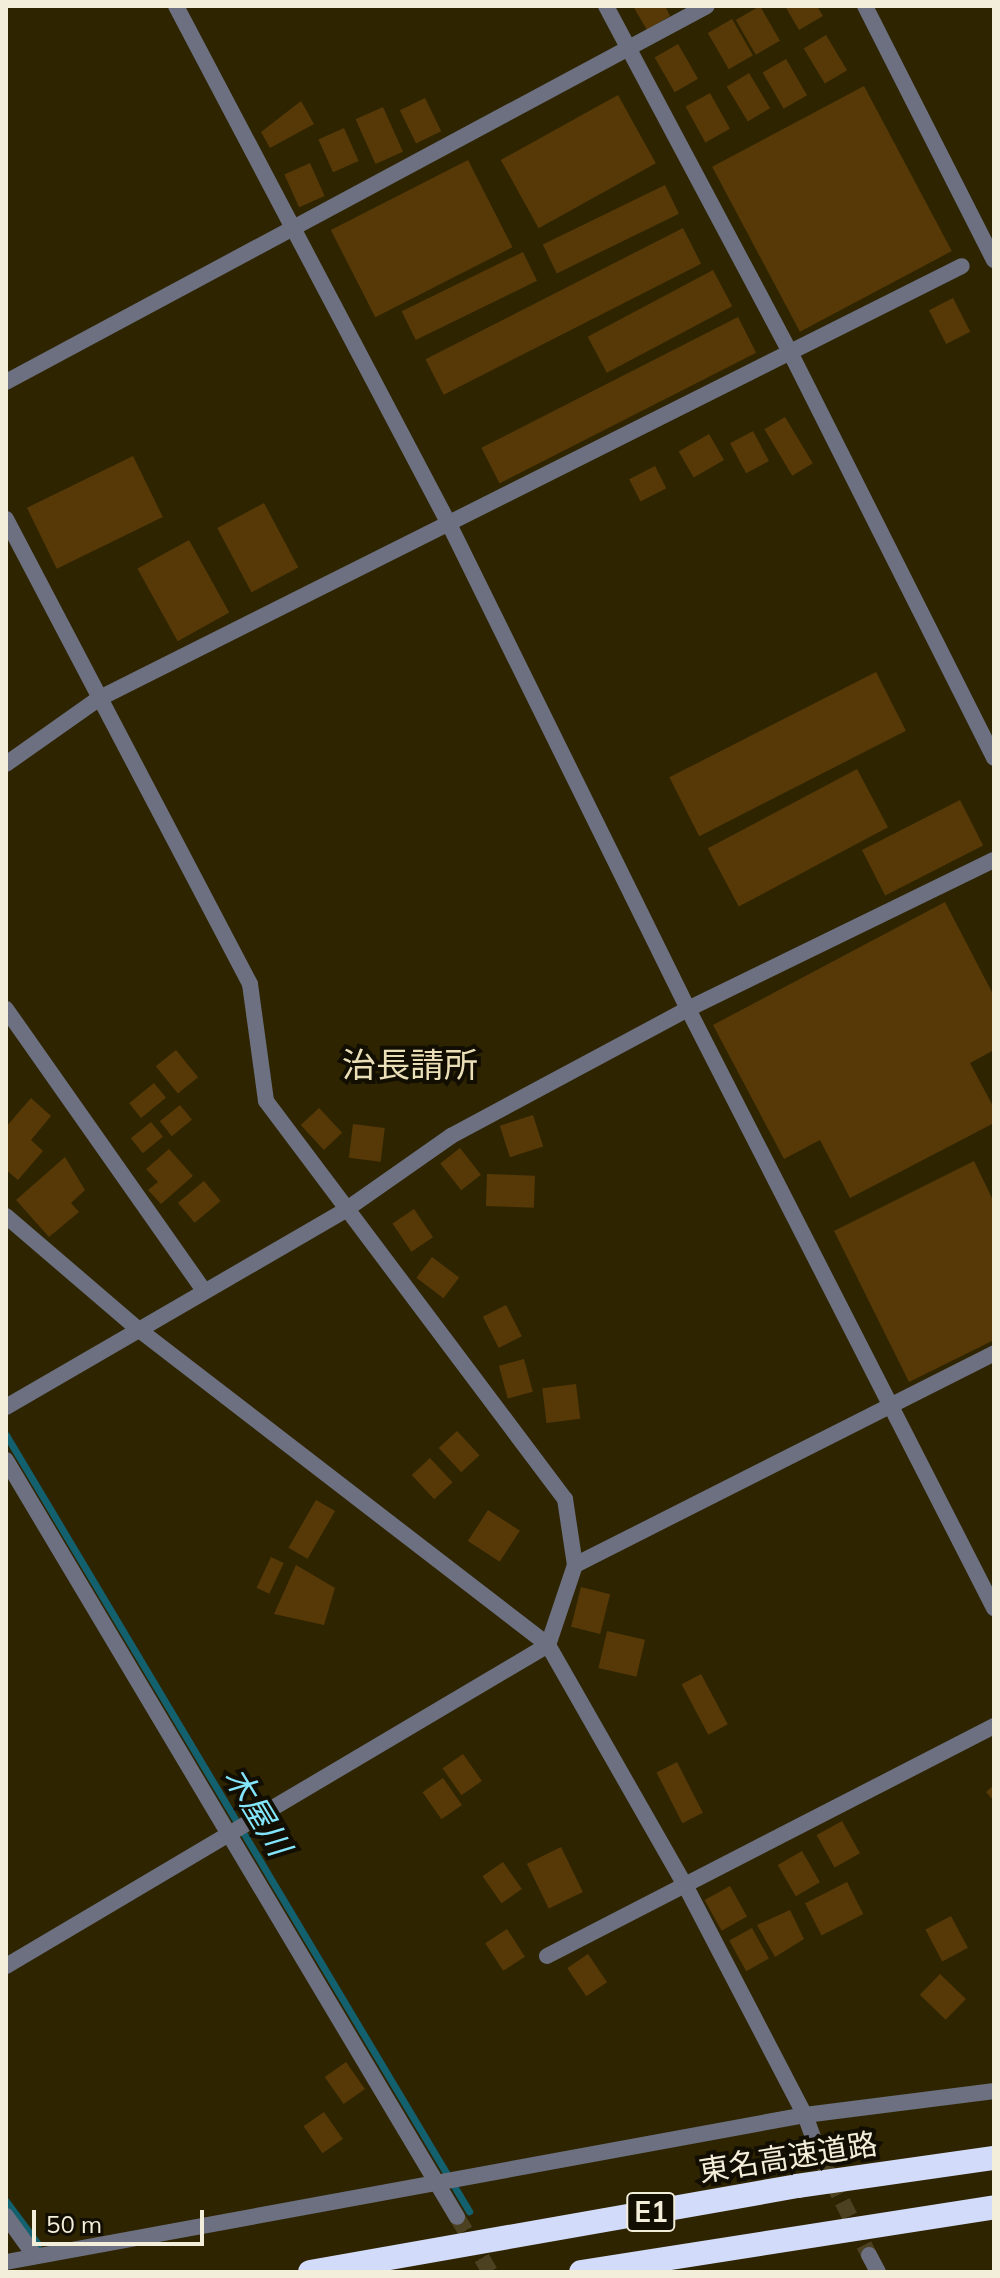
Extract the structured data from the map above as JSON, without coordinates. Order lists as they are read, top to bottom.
{
  "streets": {
    "highway": ["東名高速道路", "E1"]
  },
  "districts": ["治長請所"],
  "water": ["木屋川"],
  "scale_bar": "50 m"
}
